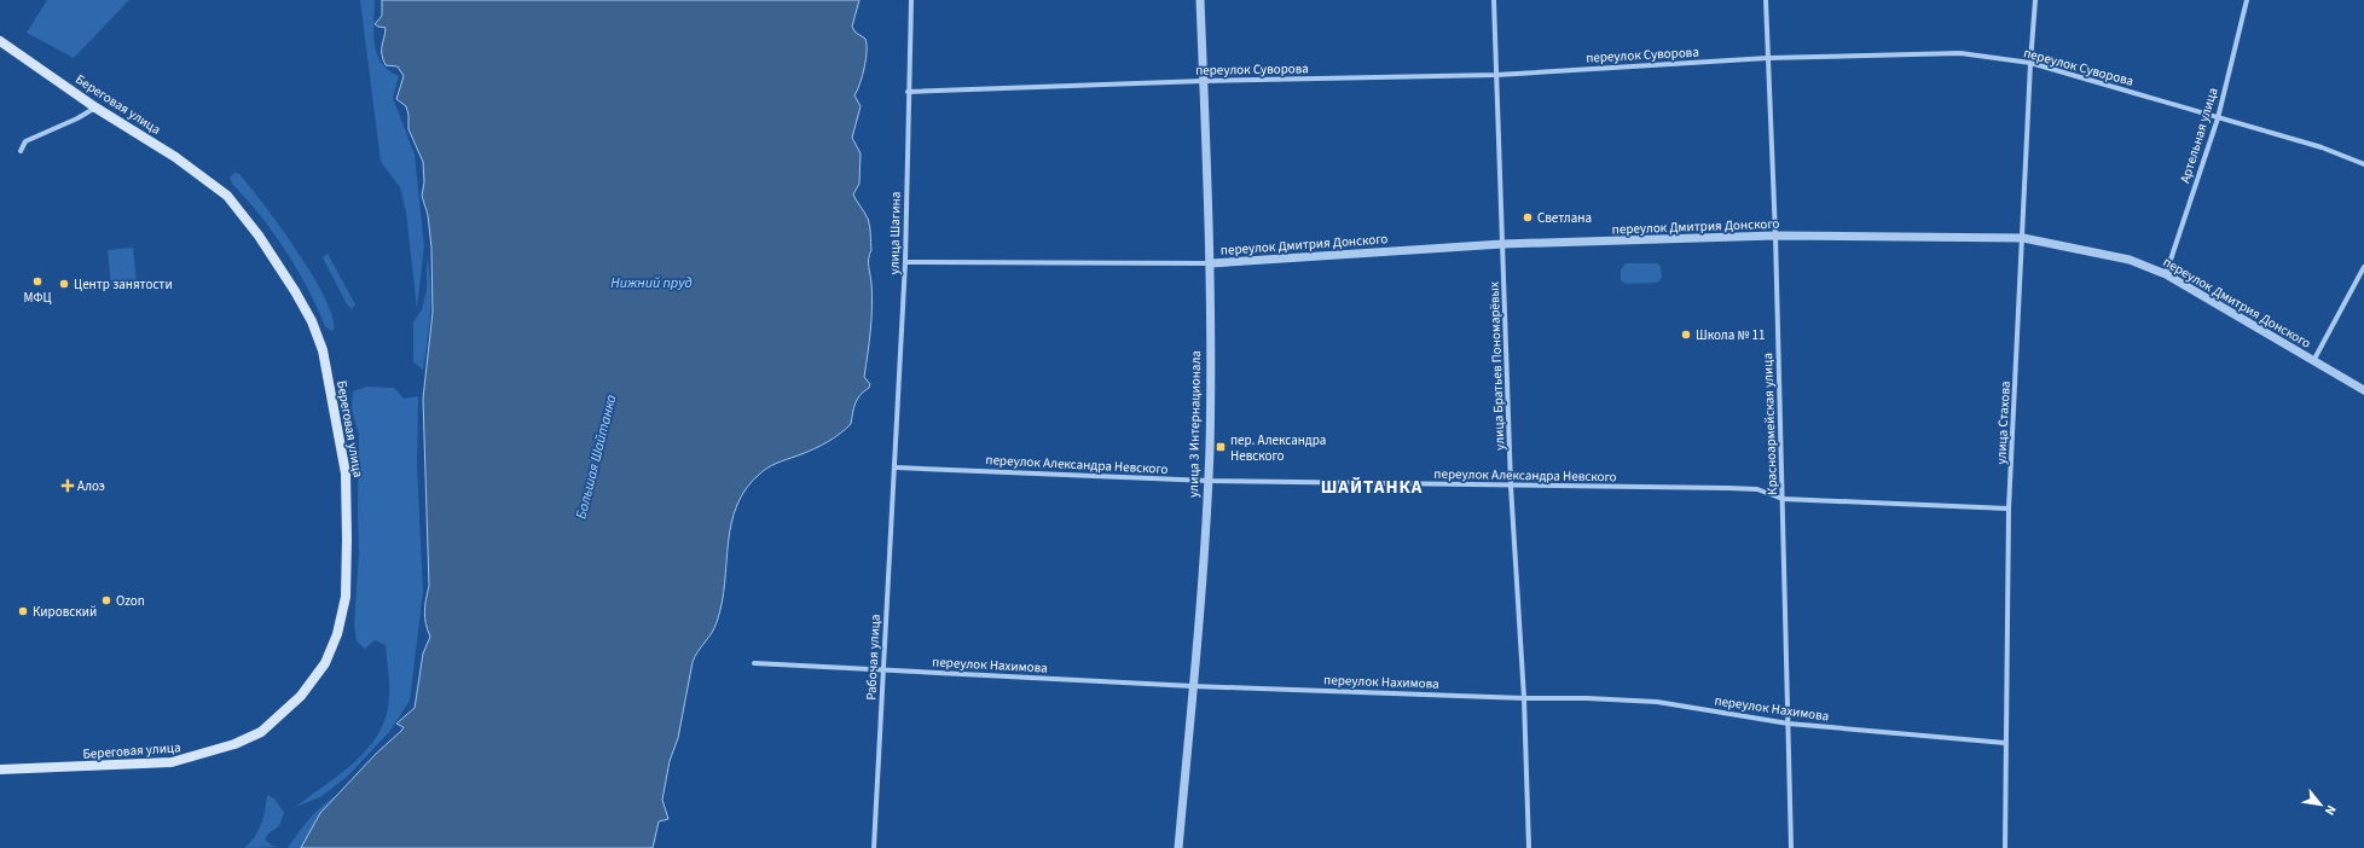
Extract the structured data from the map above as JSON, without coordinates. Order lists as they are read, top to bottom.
{
  "streets": {
    "main road": ["Береговая улица"],
    "street": [
      "переулок Суворова",
      "Артельная улица",
      "переулок Дмитрия Донского",
      "улица Шагина",
      "улица Братьев Пономарёвых",
      "улица Стахова",
      "улица 3 Интернационала",
      "Красноармейская улица",
      "переулок Александра Невского",
      "Рабочая улица",
      "переулок Нахимова"
    ]
  },
  "crossings": [
    ["переулок Суворова", "Артельная улица"],
    ["переулок Суворова", "улица Шагина"],
    ["переулок Суворова", "улица Братьев Пономарёвых"],
    ["переулок Суворова", "улица Стахова"],
    ["переулок Суворова", "улица 3 Интернационала"],
    ["переулок Суворова", "Красноармейская улица"],
    ["Артельная улица", "переулок Дмитрия Донского"],
    ["переулок Дмитрия Донского", "улица Шагина"],
    ["переулок Дмитрия Донского", "улица Братьев Пономарёвых"],
    ["переулок Дмитрия Донского", "улица Стахова"],
    ["переулок Дмитрия Донского", "улица 3 Интернационала"],
    ["переулок Дмитрия Донского", "Красноармейская улица"],
    ["улица Шагина", "переулок Александра Невского"],
    ["улица Шагина", "Рабочая улица"],
    ["улица Братьев Пономарёвых", "переулок Александра Невского"],
    ["улица Братьев Пономарёвых", "переулок Нахимова"],
    ["улица Стахова", "переулок Александра Невского"],
    ["улица Стахова", "переулок Нахимова"],
    ["улица 3 Интернационала", "переулок Александра Невского"],
    ["улица 3 Интернационала", "переулок Нахимова"],
    ["Красноармейская улица", "переулок Александра Невского"],
    ["Красноармейская улица", "переулок Нахимова"],
    ["переулок Александра Невского", "Рабочая улица"],
    ["Рабочая улица", "переулок Нахимова"]
  ],
  "districts": ["ШАЙТАНКА"],
  "water": ["Нижний пруд", "Большая Шайтанка"],
  "places": {
    "other": [
      "Светлана",
      "МФЦ",
      "Центр занятости",
      "Школа № 11",
      "Ozon",
      "Кировский"
    ],
    "transit": ["пер. Александра Невского"],
    "health": ["Алоэ"]
  },
  "north": "bottom right"
}
